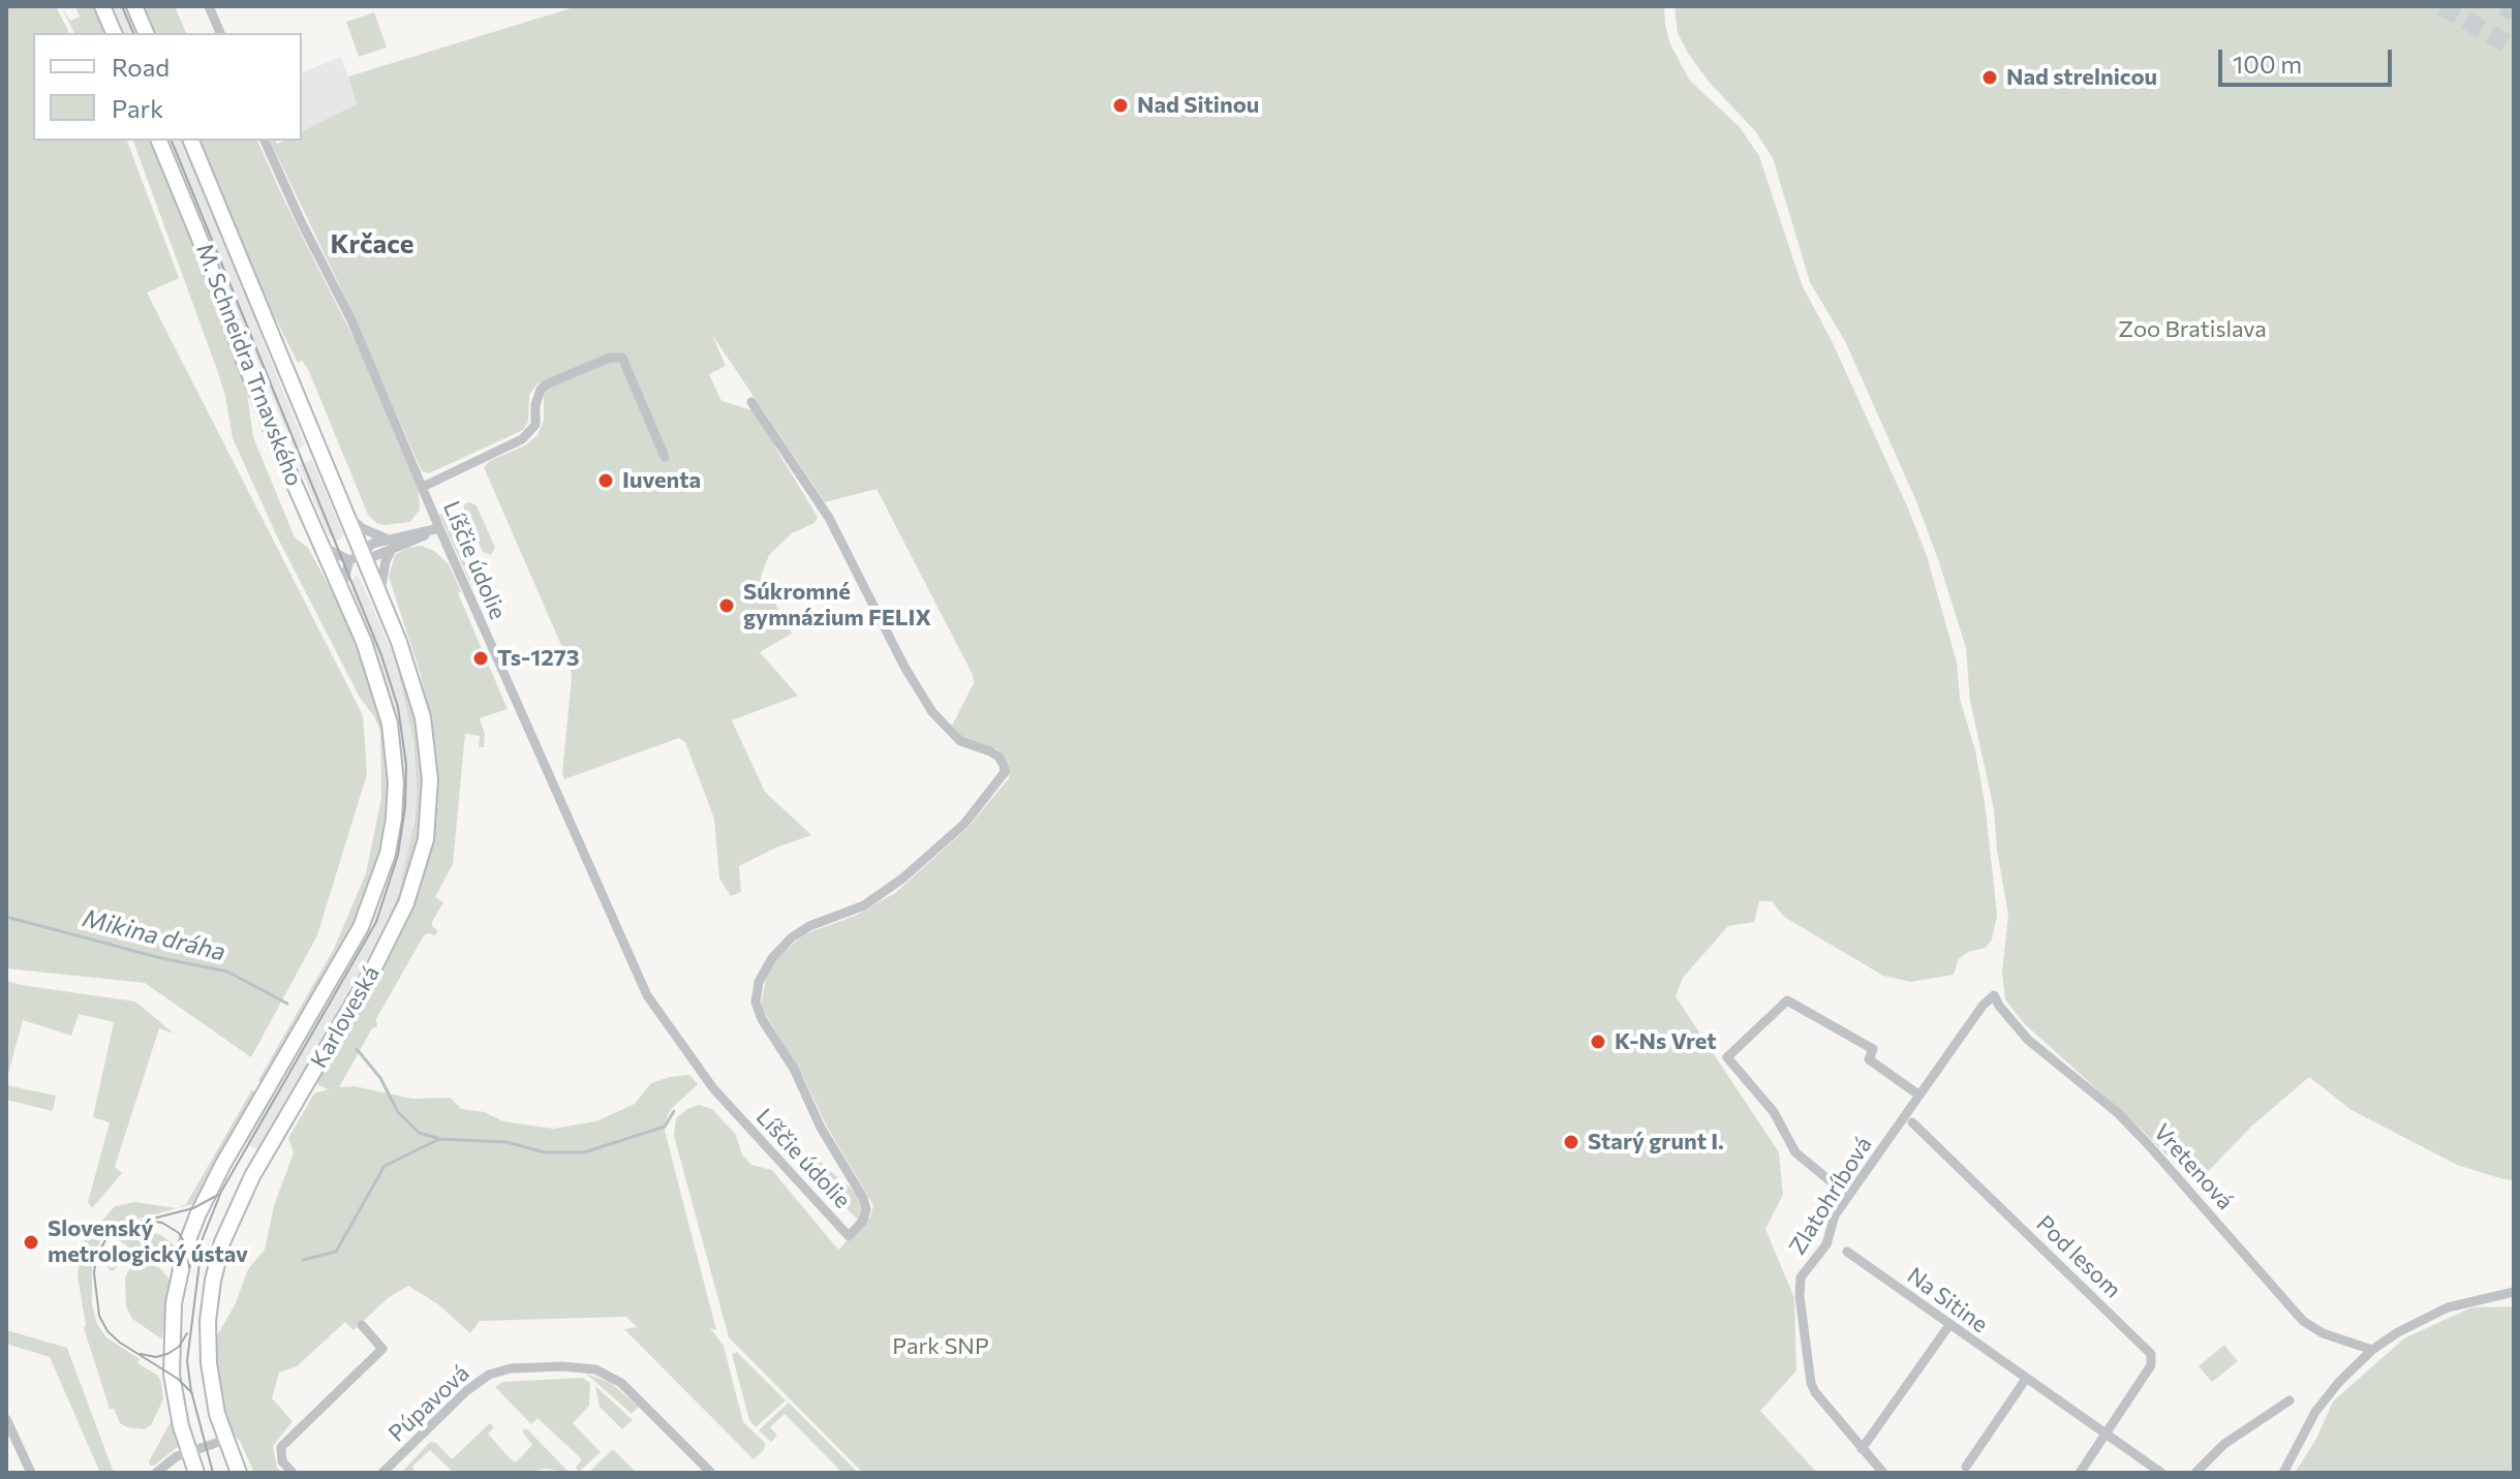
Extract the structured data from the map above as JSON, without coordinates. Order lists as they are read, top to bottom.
{
  "streets": {
    "main road": ["M. Schneidra Trnavského", "Karloveská"],
    "street": [
      "Líščie údolie",
      "Vretenová",
      "Zlatohríbová",
      "Pod lesom",
      "Na Sitine",
      "Púpavová"
    ]
  },
  "crossings": [
    ["M. Schneidra Trnavského", "Karloveská"],
    ["Vretenová", "Zlatohríbová"],
    ["Pod lesom", "Na Sitine"]
  ],
  "districts": ["Krčace"],
  "water": ["Mikina dráha"],
  "parks": ["Zoo Bratislava", "Park SNP"],
  "places": [
    "Nad strelnicou",
    "Nad Sitinou",
    "Iuventa",
    "Súkromné gymnázium FELIX",
    "Ts-1273",
    "K-Ns Vret",
    "Starý grunt I.",
    "Slovenský metrologický ústav"
  ],
  "legend": ["Road", "Park"],
  "scale_bar": "100 m"
}
